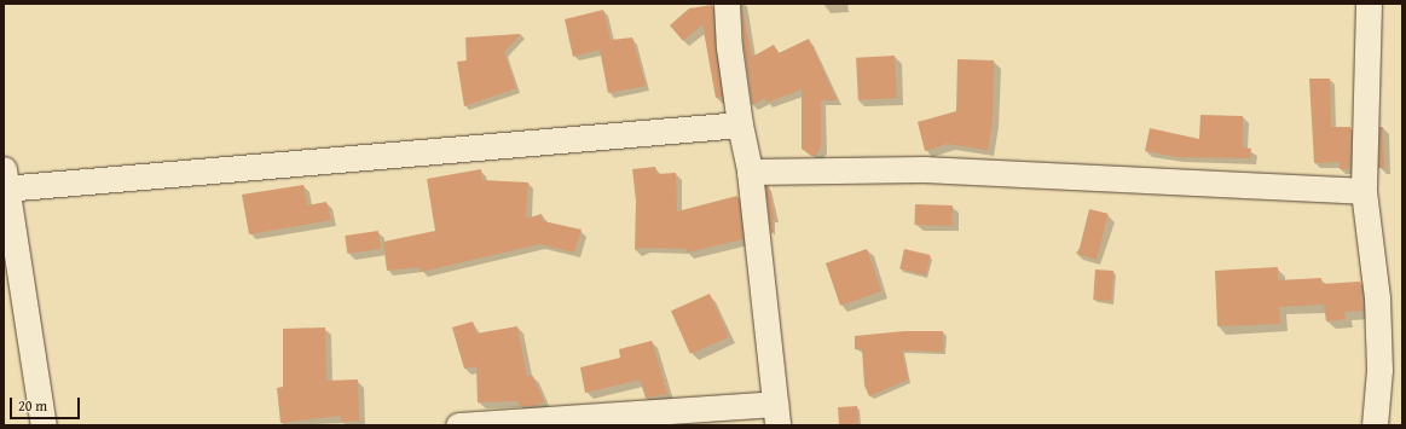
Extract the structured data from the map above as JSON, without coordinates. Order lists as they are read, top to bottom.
{
  "scale_bar": "20 m"
}
